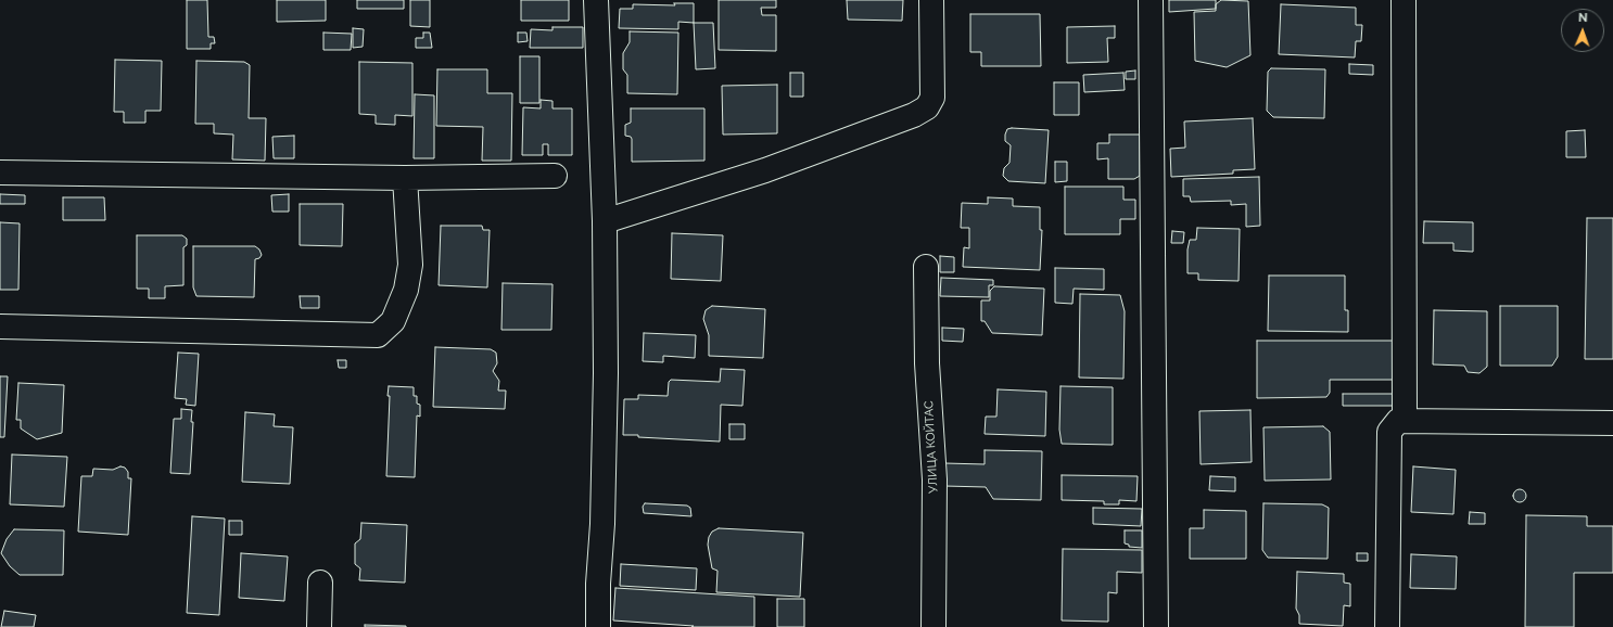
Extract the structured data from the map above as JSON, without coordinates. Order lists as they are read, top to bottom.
{
  "streets": {
    "street": ["УЛИЦА КОЙТАС"]
  },
  "north": "top"
}
